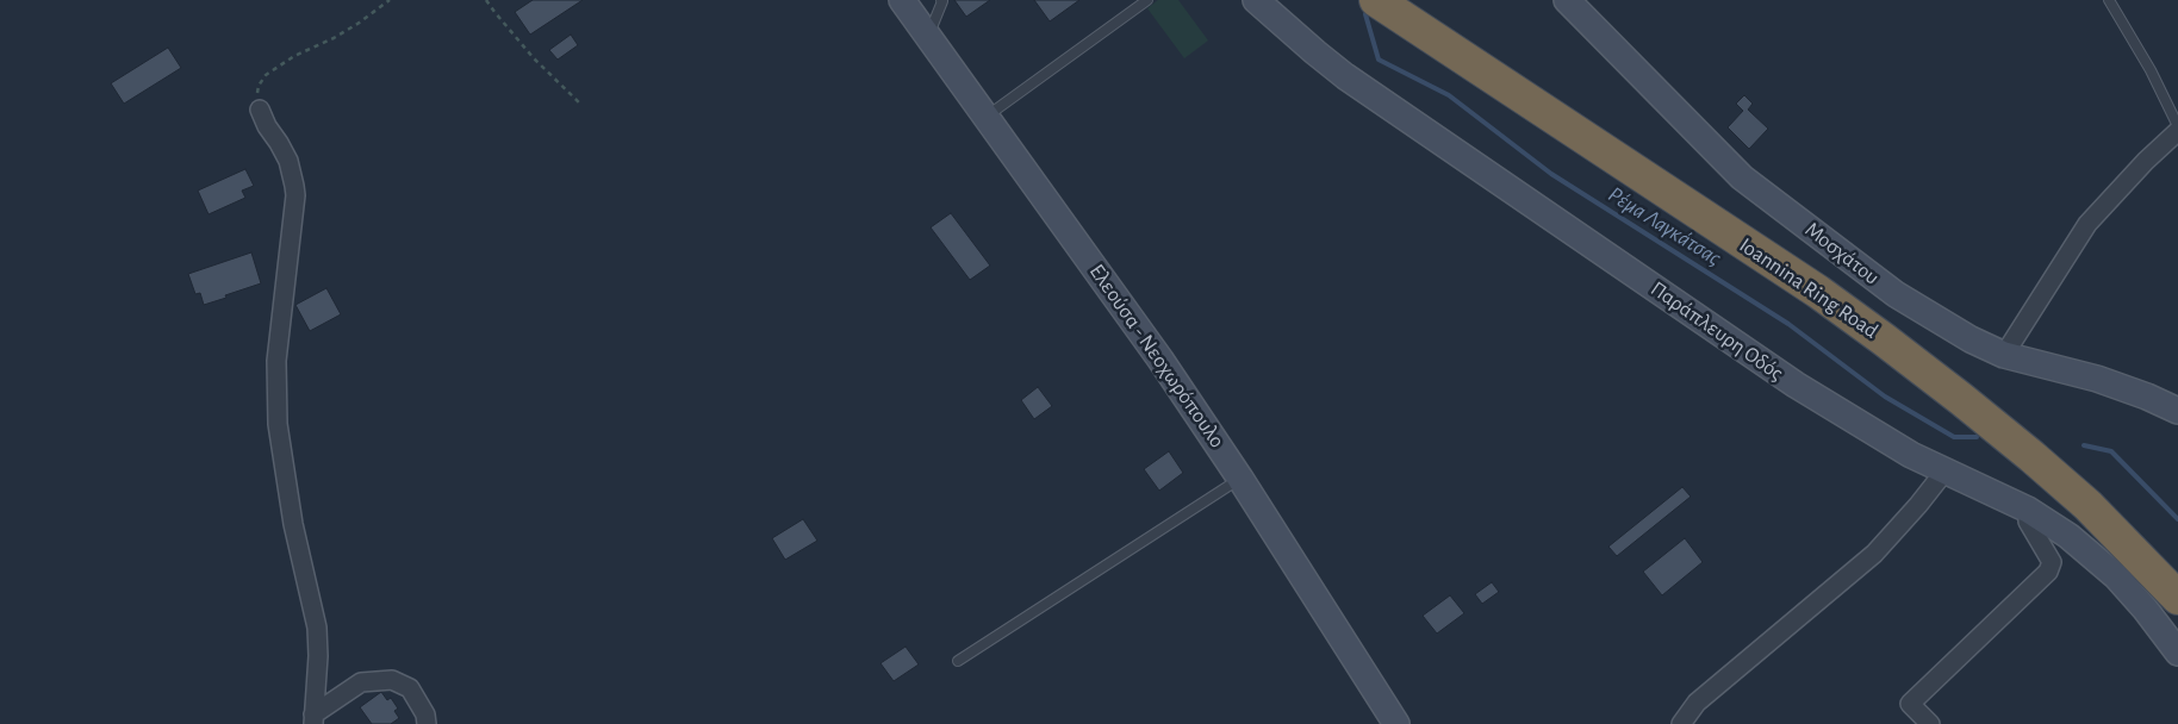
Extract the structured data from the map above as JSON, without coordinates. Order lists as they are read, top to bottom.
{
  "streets": {
    "highway": ["Ioannina Ring Road"],
    "street": ["Μοσχάτου", "Παράπλευρη Οδός", "Ελεούσα - Νεοχωρόπουλο"]
  },
  "water": ["Ρέμα Λαγκάτσας"]
}
